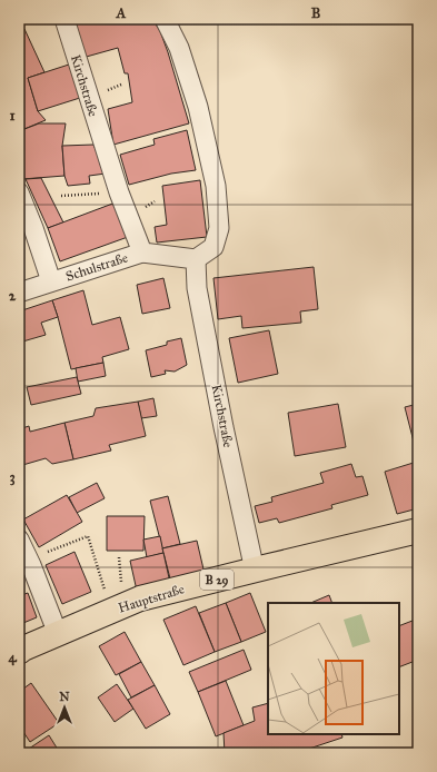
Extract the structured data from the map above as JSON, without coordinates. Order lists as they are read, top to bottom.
{
  "streets": {
    "main road": ["B 29", "Hauptstraße"],
    "street": ["Kirchstraße", "Schulstraße"]
  },
  "crossings": [
    ["Kirchstraße", "Schulstraße"],
    ["Kirchstraße", "Hauptstraße"]
  ],
  "north": "top",
  "grid": {
    "columns": ["A", "B"],
    "rows": [
      "1",
      "2",
      "3",
      "4"
    ]
  }
}
